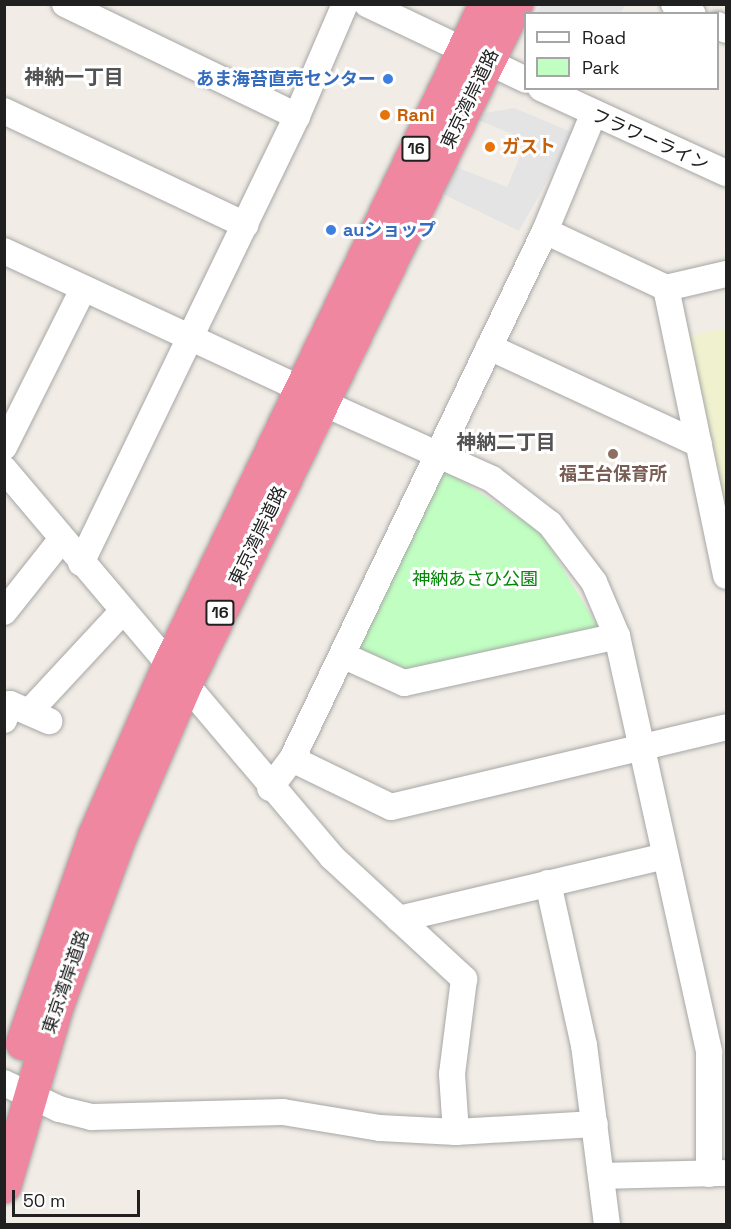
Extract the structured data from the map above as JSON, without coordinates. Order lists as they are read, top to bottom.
{
  "streets": {
    "highway": ["東京湾岸道路", "16"],
    "street": ["フラワーライン"]
  },
  "districts": ["神納一丁目", "神納二丁目"],
  "parks": ["神納あさひ公園"],
  "places": [
    "あま海苔直売センター",
    "Rani",
    "ガスト",
    "auショップ",
    "福王台保育所"
  ],
  "legend": ["Road", "Park"],
  "scale_bar": "50 m"
}
